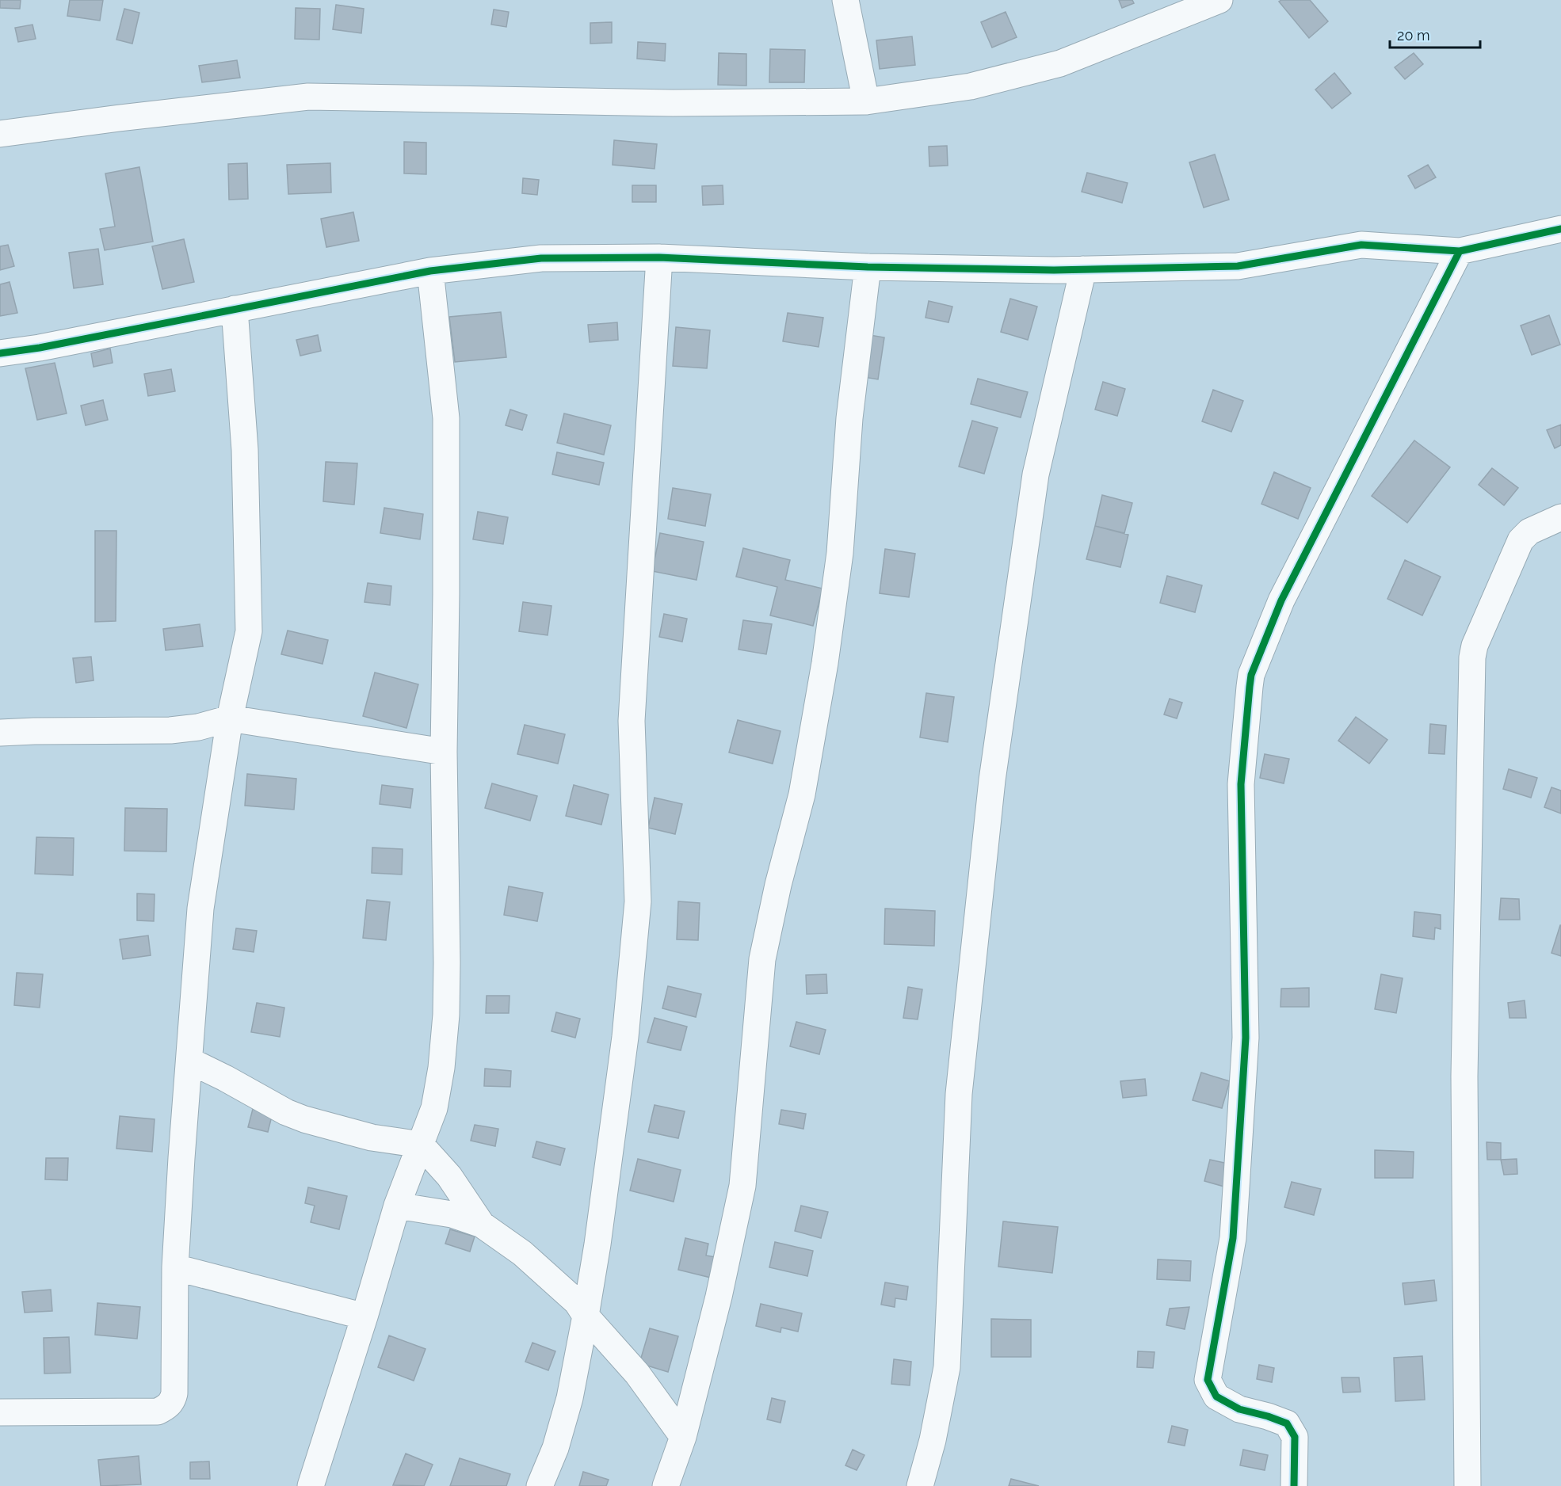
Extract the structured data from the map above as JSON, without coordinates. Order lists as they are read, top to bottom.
{
  "scale_bar": "20 m"
}
